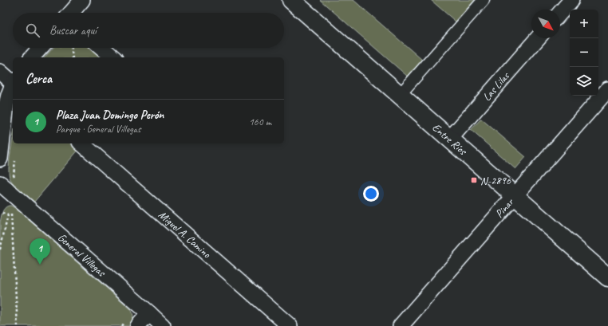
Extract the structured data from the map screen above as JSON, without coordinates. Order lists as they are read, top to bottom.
{
  "streets": {
    "street": [
      "Las Lilas",
      "Entre Ríos",
      "Pinar",
      "Miguel A. Camino",
      "General Villegas"
    ]
  },
  "crossings": [
    ["Las Lilas", "Entre Ríos"],
    ["Entre Ríos", "Pinar"]
  ],
  "places": {
    "transit": ["N-2896"]
  },
  "north": "bottom right",
  "page": {
    "map_buttons": ["+", "−"],
    "search": "Buscar aquí",
    "heading": "Cerca",
    "list": [
      {
        "mark": "1",
        "name": "Plaza Juan Domingo Perón",
        "note": "Parque · General Villegas",
        "value": "160 m"
      }
    ],
    "pins": "1"
  }
}
